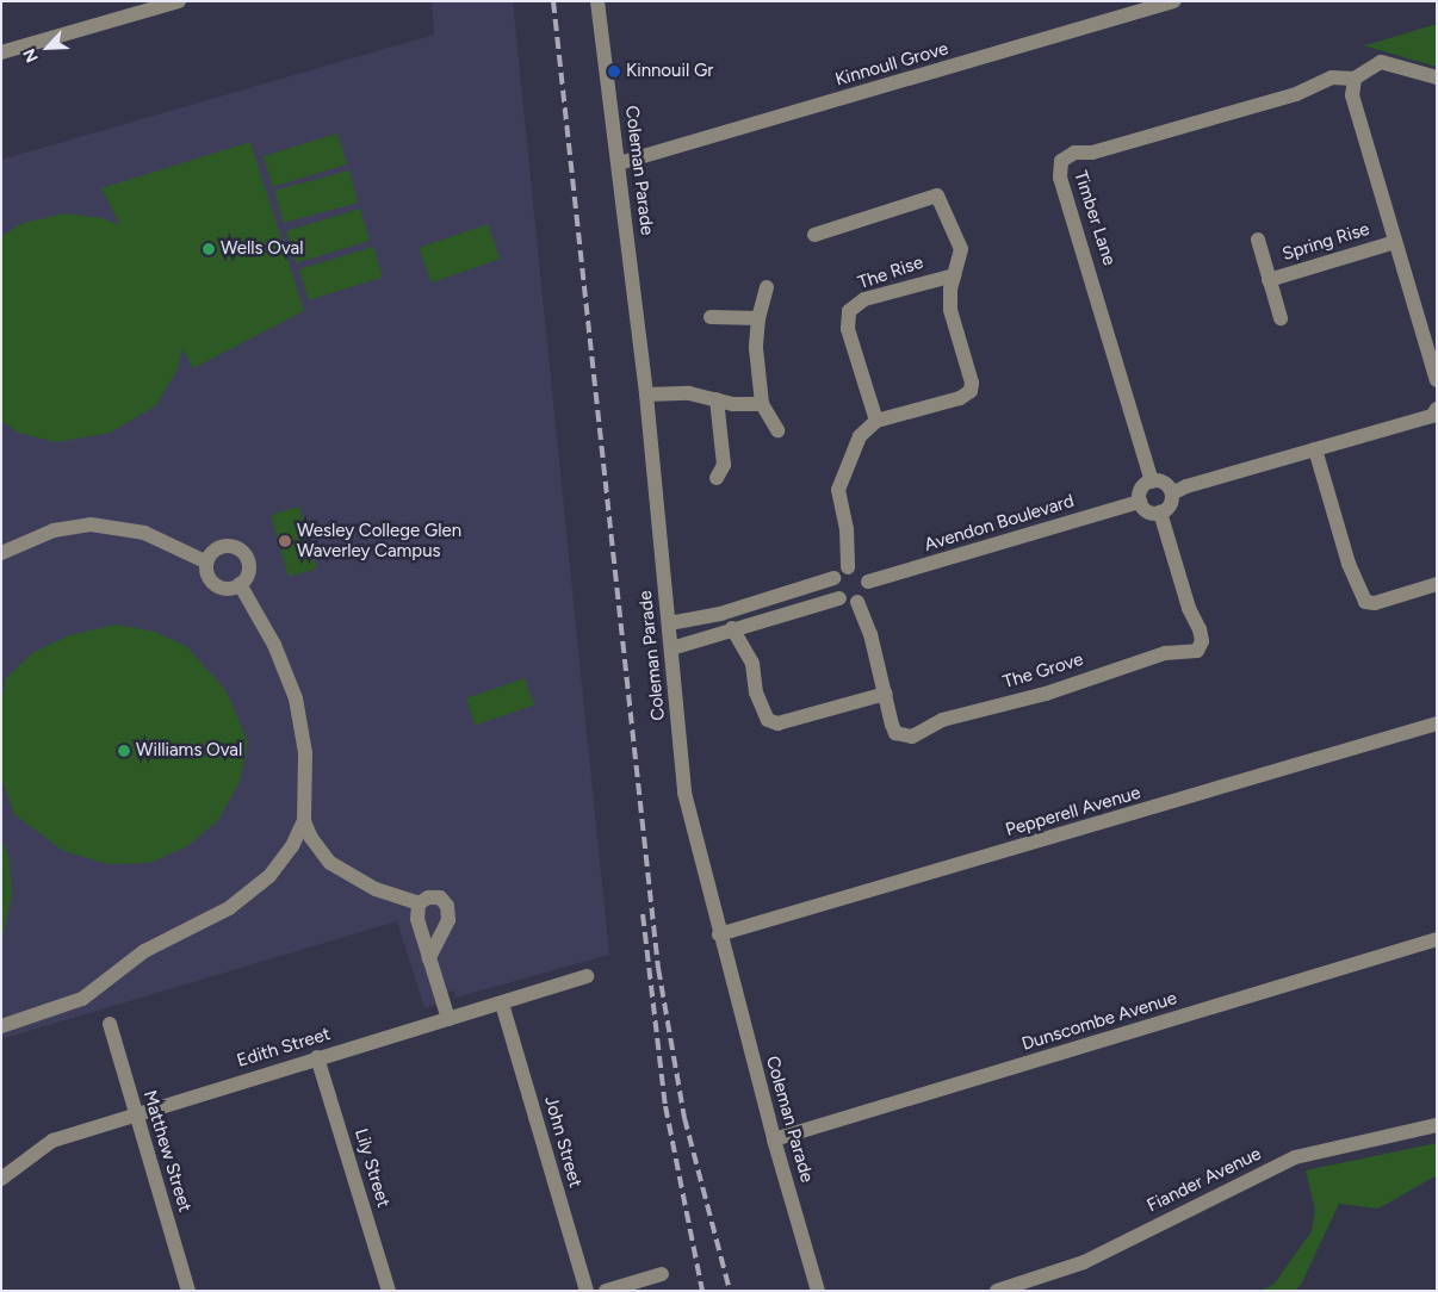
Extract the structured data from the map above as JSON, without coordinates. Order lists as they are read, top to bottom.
{
  "streets": {
    "street": [
      "Kinnoull Grove",
      "Coleman Parade",
      "Timber Lane",
      "Spring Rise",
      "The Rise",
      "Avendon Boulevard",
      "The Grove",
      "Pepperell Avenue",
      "Dunscombe Avenue",
      "Edith Street",
      "John Street",
      "Matthew Street",
      "Lily Street",
      "Fiander Avenue"
    ]
  },
  "crossings": [
    ["Kinnoull Grove", "Coleman Parade"],
    ["Coleman Parade", "Pepperell Avenue"],
    ["Coleman Parade", "Dunscombe Avenue"],
    ["Timber Lane", "Avendon Boulevard"],
    ["Timber Lane", "The Grove"],
    ["Avendon Boulevard", "The Grove"],
    ["Edith Street", "John Street"],
    ["Edith Street", "Matthew Street"],
    ["Edith Street", "Lily Street"]
  ],
  "places": [
    "Kinnouil Gr",
    "Wells Oval",
    "Wesley College Glen Waverley Campus",
    "Williams Oval"
  ],
  "north": "bottom left"
}
